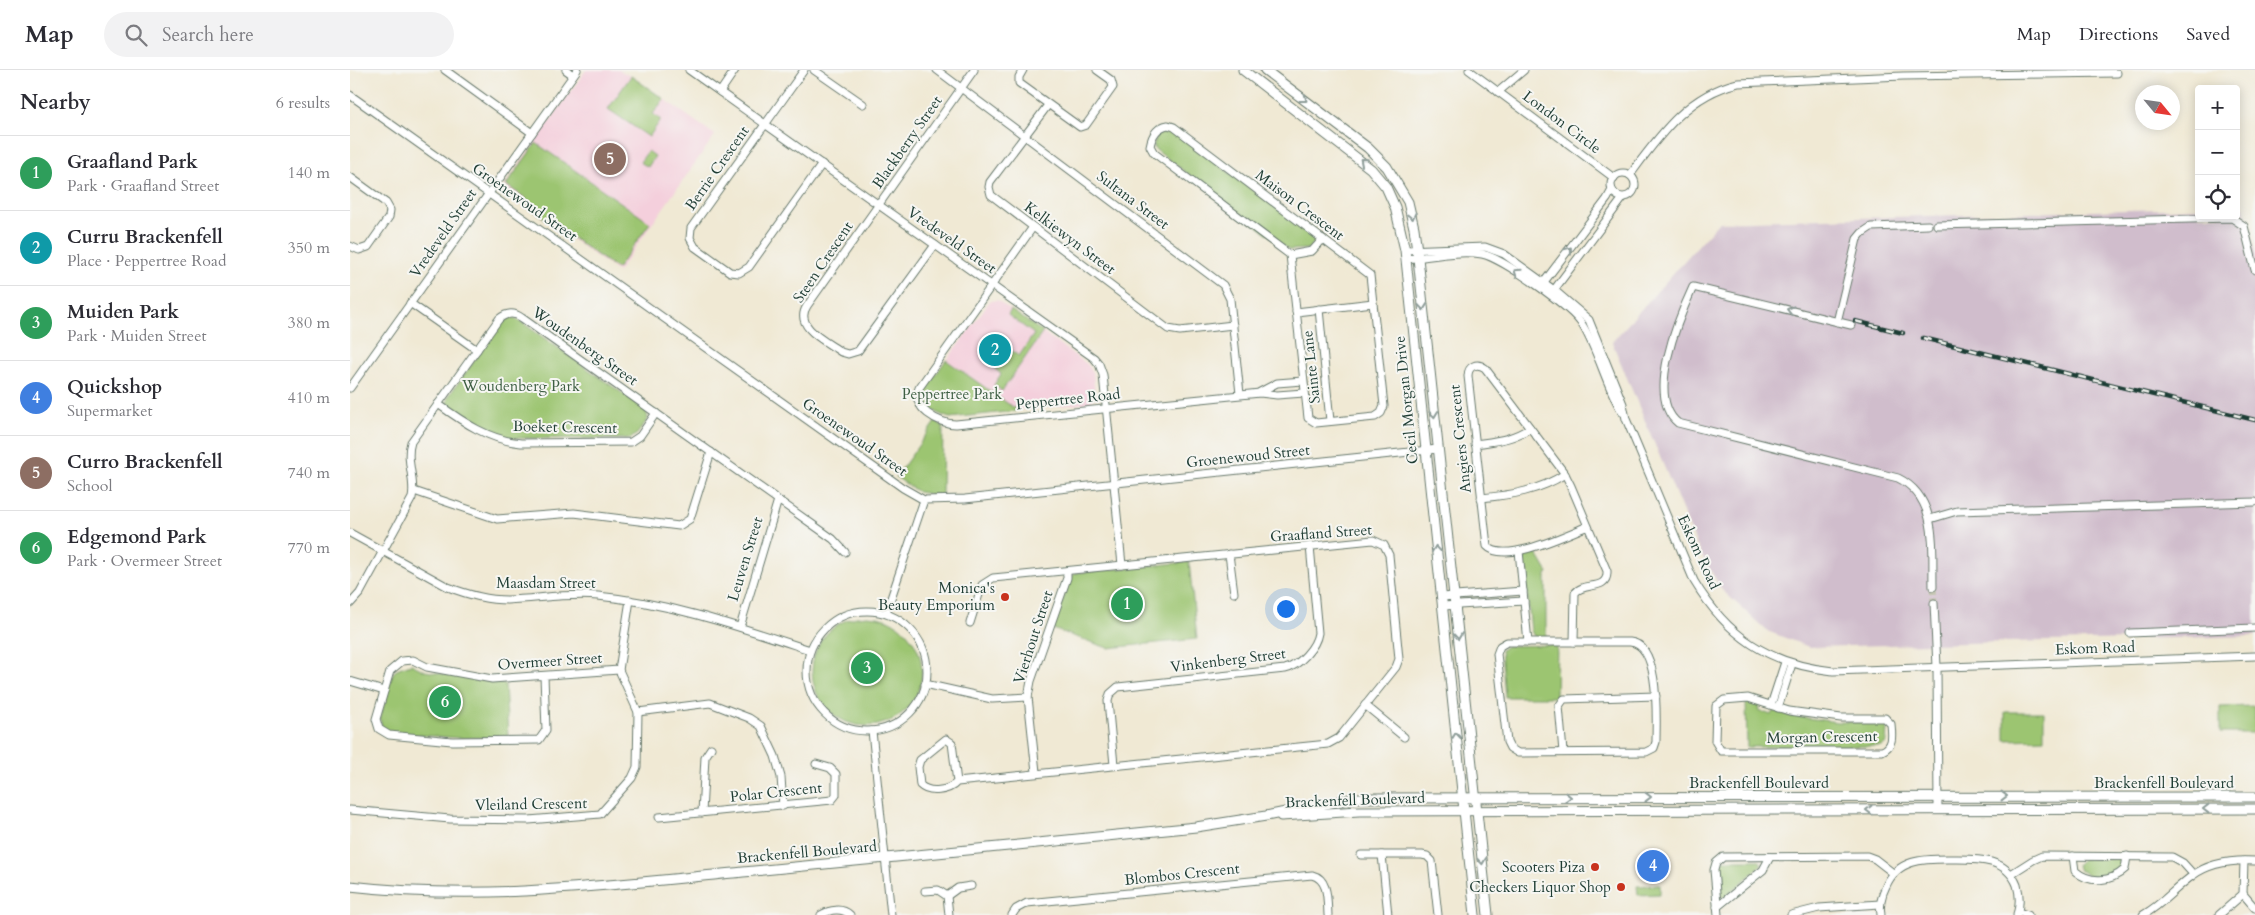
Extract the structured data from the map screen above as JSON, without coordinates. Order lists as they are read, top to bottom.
{
  "streets": {
    "street": [
      "London Circle",
      "Blackberry Street",
      "Berrie Crescent",
      "Sultana Street",
      "Groenewoud Street",
      "Maison Crescent",
      "Vredeveld Street",
      "Kelkiewyn Street",
      "Steen Crescent",
      "Woudenberg Street",
      "Sainte Lane",
      "Peppertree Road",
      "Cecil Morgan Drive",
      "Boeket Crescent",
      "Angiers Crescent",
      "Graafland Street",
      "Eskom Road",
      "Leuven Street",
      "Maasdam Street",
      "Vierhout Street",
      "Vinkenberg Street",
      "Overmeer Street",
      "Morgan Crescent",
      "Brackenfell Boulevard",
      "Polar Crescent",
      "Vleiland Crescent",
      "Blombos Crescent"
    ]
  },
  "crossings": [
    ["Blackberry Street", "Sultana Street"],
    ["Blackberry Street", "Vredeveld Street"],
    ["Blackberry Street", "Steen Crescent"],
    ["Berrie Crescent", "Vredeveld Street"],
    ["Sultana Street", "Kelkiewyn Street"],
    ["Sultana Street", "Peppertree Road"],
    ["Groenewoud Street", "Vredeveld Street"],
    ["Groenewoud Street", "Cecil Morgan Drive"],
    ["Maison Crescent", "Sainte Lane"],
    ["Vredeveld Street", "Steen Crescent"],
    ["Vredeveld Street", "Peppertree Road"],
    ["Vredeveld Street", "Graafland Street"],
    ["Kelkiewyn Street", "Peppertree Road"],
    ["Woudenberg Street", "Boeket Crescent"],
    ["Woudenberg Street", "Leuven Street"],
    ["Cecil Morgan Drive", "Eskom Road"],
    ["Cecil Morgan Drive", "Brackenfell Boulevard"],
    ["Graafland Street", "Vierhout Street"],
    ["Graafland Street", "Vinkenberg Street"],
    ["Eskom Road", "Morgan Crescent"],
    ["Leuven Street", "Maasdam Street"],
    ["Overmeer Street", "Vleiland Crescent"]
  ],
  "parks": ["Woudenberg Park", "Peppertree Park"],
  "places": ["Monica's Beauty Emporium", "Scooters Piza", "Checkers Liquor Shop"],
  "north": "bottom right",
  "page": {
    "header": "Map",
    "search": "Search here",
    "nav": ["Map", "Directions", "Saved"],
    "heading": ["Nearby", "6 results"],
    "map_buttons": ["+", "−"],
    "list": [
      {
        "mark": "1",
        "name": "Graafland Park",
        "note": "Park · Graafland Street",
        "value": "140 m"
      },
      {
        "mark": "2",
        "name": "Curru Brackenfell",
        "note": "Place · Peppertree Road",
        "value": "350 m"
      },
      {
        "mark": "3",
        "name": "Muiden Park",
        "note": "Park · Muiden Street",
        "value": "380 m"
      },
      {
        "mark": "4",
        "name": "Quickshop",
        "note": "Supermarket",
        "value": "410 m"
      },
      {
        "mark": "5",
        "name": "Curro Brackenfell",
        "note": "School",
        "value": "740 m"
      },
      {
        "mark": "6",
        "name": "Edgemond Park",
        "note": "Park · Overmeer Street",
        "value": "770 m"
      }
    ],
    "pins": [
      "5",
      "2",
      "1",
      "3",
      "6",
      "4"
    ]
  }
}
